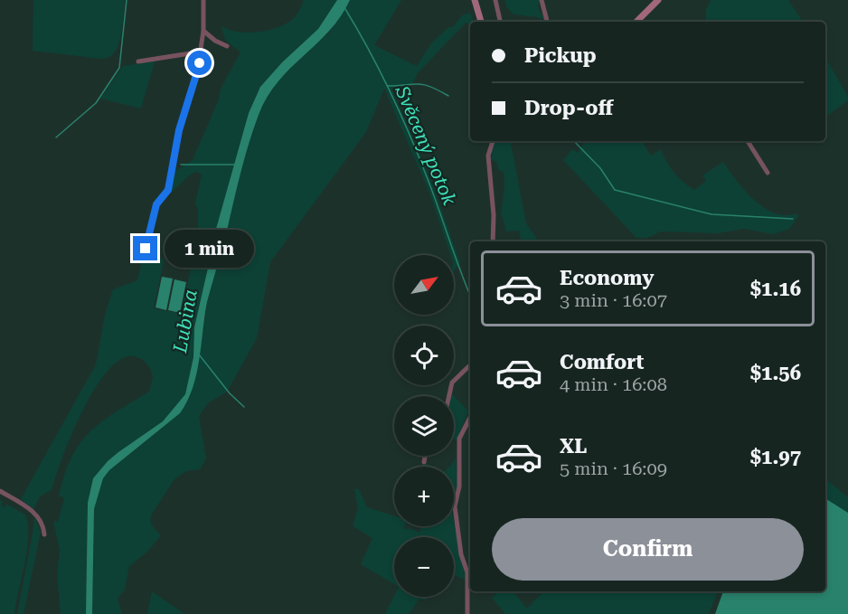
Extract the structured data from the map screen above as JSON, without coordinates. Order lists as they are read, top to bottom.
{
  "water": ["Svěcený potok", "Lubina"],
  "north": "top right",
  "page": {
    "banner": ["Pickup", "Drop-off"],
    "bubble": "1 min",
    "list": [
      {
        "name": "Economy",
        "note": "3 min · 16:07",
        "value": "$1.16"
      },
      {
        "name": "Comfort",
        "note": "4 min · 16:08",
        "value": "$1.56"
      },
      {
        "name": "XL",
        "note": "5 min · 16:09",
        "value": "$1.97"
      }
    ],
    "map_buttons": ["+", "−"],
    "buttons": "Confirm"
  }
}
